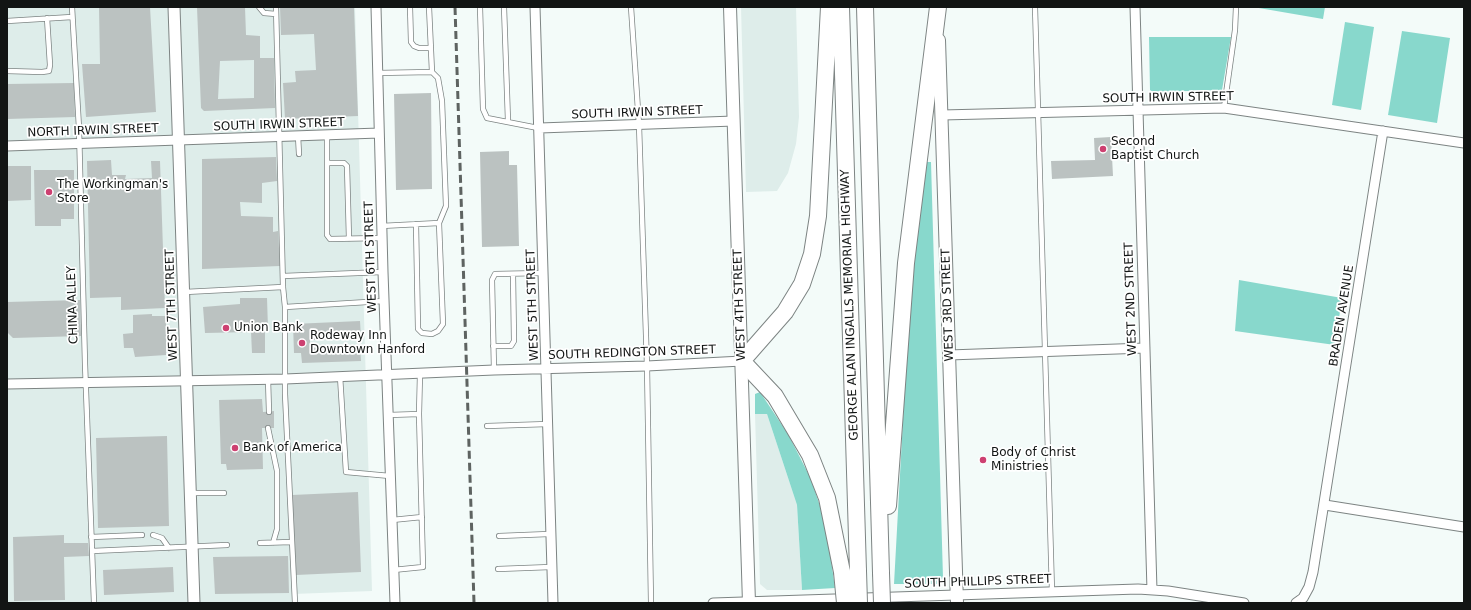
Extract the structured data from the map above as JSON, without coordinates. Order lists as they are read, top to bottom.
{
  "streets": {
    "highway": ["GEORGE ALAN INGALLS MEMORIAL HIGHWAY"],
    "main road": ["WEST 4TH STREET", "WEST 3RD STREET"],
    "street": [
      "SOUTH IRWIN STREET",
      "NORTH IRWIN STREET",
      "WEST 6TH STREET",
      "WEST 2ND STREET",
      "WEST 7TH STREET",
      "WEST 5TH STREET",
      "BRADEN AVENUE",
      "SOUTH REDINGTON STREET",
      "SOUTH PHILLIPS STREET"
    ],
    "lane": ["CHINA ALLEY"]
  },
  "crossings": [
    ["SOUTH IRWIN STREET", "NORTH IRWIN STREET"],
    ["SOUTH IRWIN STREET", "WEST 6TH STREET"],
    ["SOUTH IRWIN STREET", "WEST 2ND STREET"],
    ["SOUTH IRWIN STREET", "WEST 7TH STREET"],
    ["SOUTH IRWIN STREET", "WEST 5TH STREET"],
    ["SOUTH IRWIN STREET", "WEST 4TH STREET"],
    ["SOUTH IRWIN STREET", "WEST 3RD STREET"],
    ["SOUTH IRWIN STREET", "BRADEN AVENUE"],
    ["NORTH IRWIN STREET", "CHINA ALLEY"],
    ["NORTH IRWIN STREET", "WEST 7TH STREET"],
    ["WEST 6TH STREET", "SOUTH REDINGTON STREET"],
    ["WEST 2ND STREET", "SOUTH PHILLIPS STREET"],
    ["CHINA ALLEY", "SOUTH REDINGTON STREET"],
    ["WEST 7TH STREET", "SOUTH REDINGTON STREET"],
    ["WEST 5TH STREET", "SOUTH REDINGTON STREET"],
    ["WEST 4TH STREET", "SOUTH REDINGTON STREET"],
    ["WEST 4TH STREET", "SOUTH PHILLIPS STREET"],
    ["WEST 3RD STREET", "SOUTH PHILLIPS STREET"]
  ],
  "places": [
    "Second Baptist Church",
    "The Workingman's Store",
    "Union Bank",
    "Rodeway Inn Downtown Hanford",
    "Bank of America",
    "Body of Christ Ministries"
  ]
}
